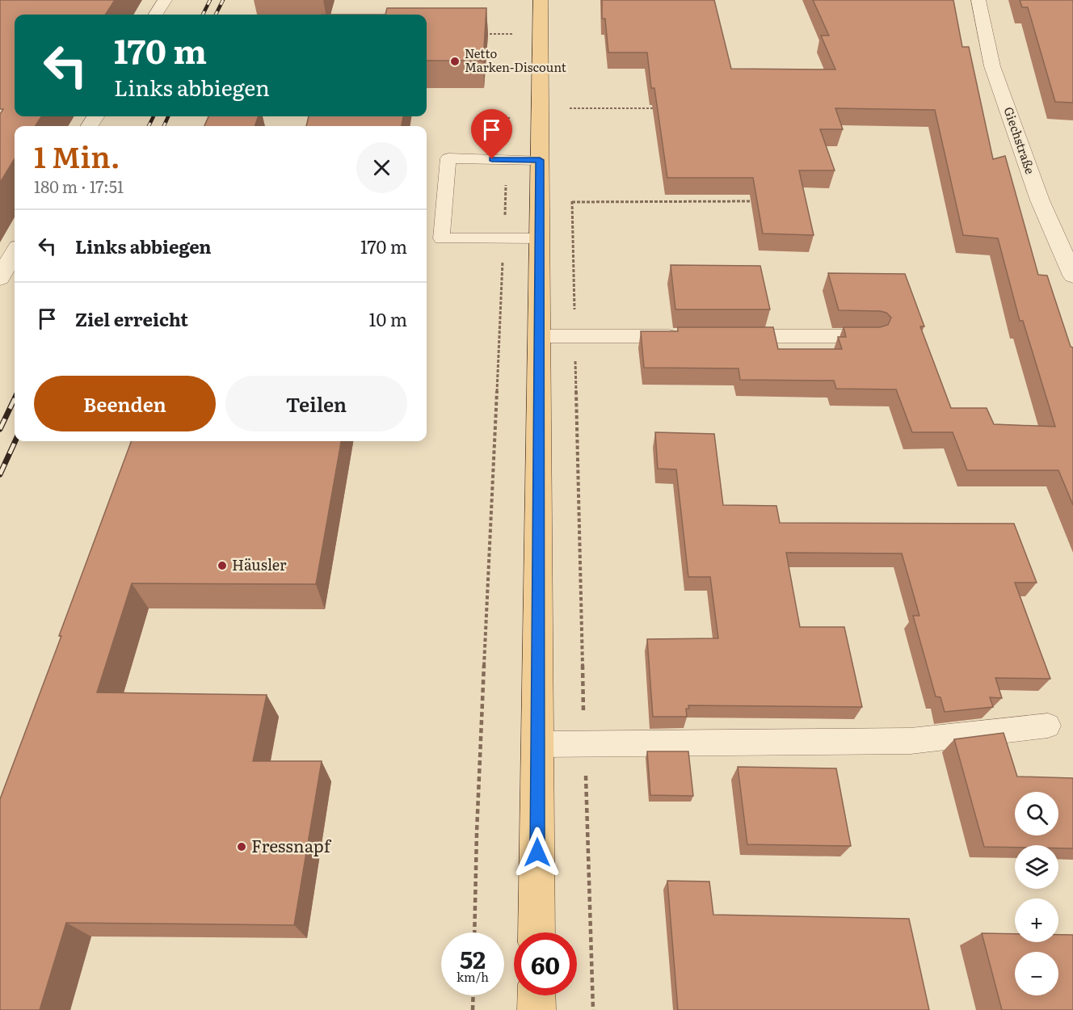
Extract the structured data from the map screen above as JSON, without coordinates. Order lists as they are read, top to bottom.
{
  "streets": {
    "street": ["Giechstraße"]
  },
  "places": ["Netto Marken-Discount", "Häusler", "Fressnapf"],
  "page": {
    "turn": ["170 m", "Links abbiegen"],
    "heading": ["1 Min.", "180 m · 17:51"],
    "list": [
      {
        "name": "Links abbiegen",
        "value": "170 m"
      },
      {
        "name": "Ziel erreicht",
        "value": "10 m"
      }
    ],
    "buttons": ["Beenden", "Teilen"],
    "map_buttons": ["+", "−"],
    "speed": "52 km/h",
    "limit": "60"
  }
}
